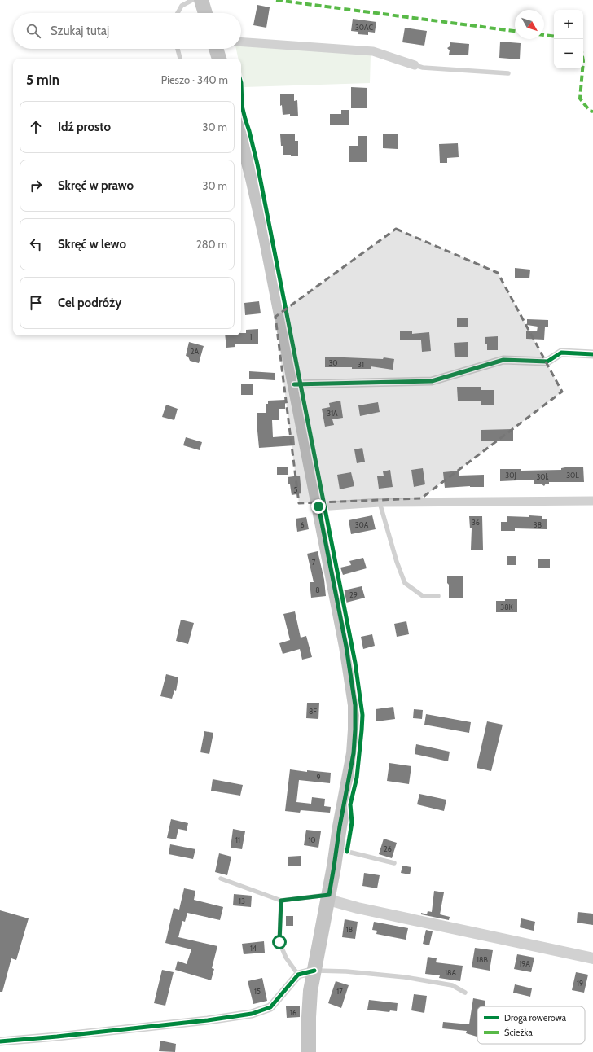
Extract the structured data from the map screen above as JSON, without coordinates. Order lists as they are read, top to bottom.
{
  "house_numbers": [
    "30AC",
    "1",
    "2A",
    "30",
    "31",
    "31A",
    "30J",
    "30L",
    "30k",
    "5",
    "36",
    "6",
    "30A",
    "38",
    "7",
    "8",
    "29",
    "38K",
    "8F",
    "9",
    "11",
    "10",
    "26",
    "13",
    "18",
    "14",
    "18B",
    "19A",
    "18A",
    "19",
    "15",
    "17",
    "16"
  ],
  "legend": ["Droga rowerowa", "Ścieżka"],
  "north": "bottom right",
  "page": {
    "map_buttons": ["+", "−"],
    "search": "Szukaj tutaj",
    "heading": ["5 min", "Pieszo · 340 m"],
    "list": [
      ["Idź prosto", "30 m"],
      ["Skręć w prawo", "30 m"],
      ["Skręć w lewo", "280 m"],
      "Cel podróży"
    ]
  }
}
